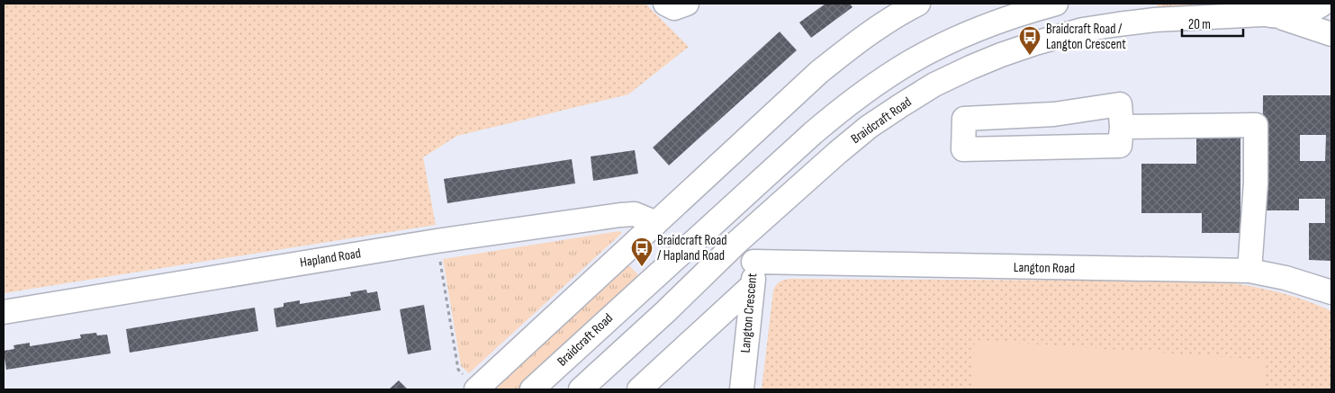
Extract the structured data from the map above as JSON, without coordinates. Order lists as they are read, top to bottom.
{
  "streets": {
    "street": [
      "Braidcraft Road",
      "Hapland Road",
      "Langton Road",
      "Langton Crescent"
    ]
  },
  "crossings": [
    ["Braidcraft Road", "Langton Crescent"],
    ["Langton Road", "Langton Crescent"]
  ],
  "places": {
    "bus stop": ["Braidcraft Road / Langton Crescent", "Braidcraft Road / Hapland Road"]
  },
  "scale_bar": "20 m"
}
